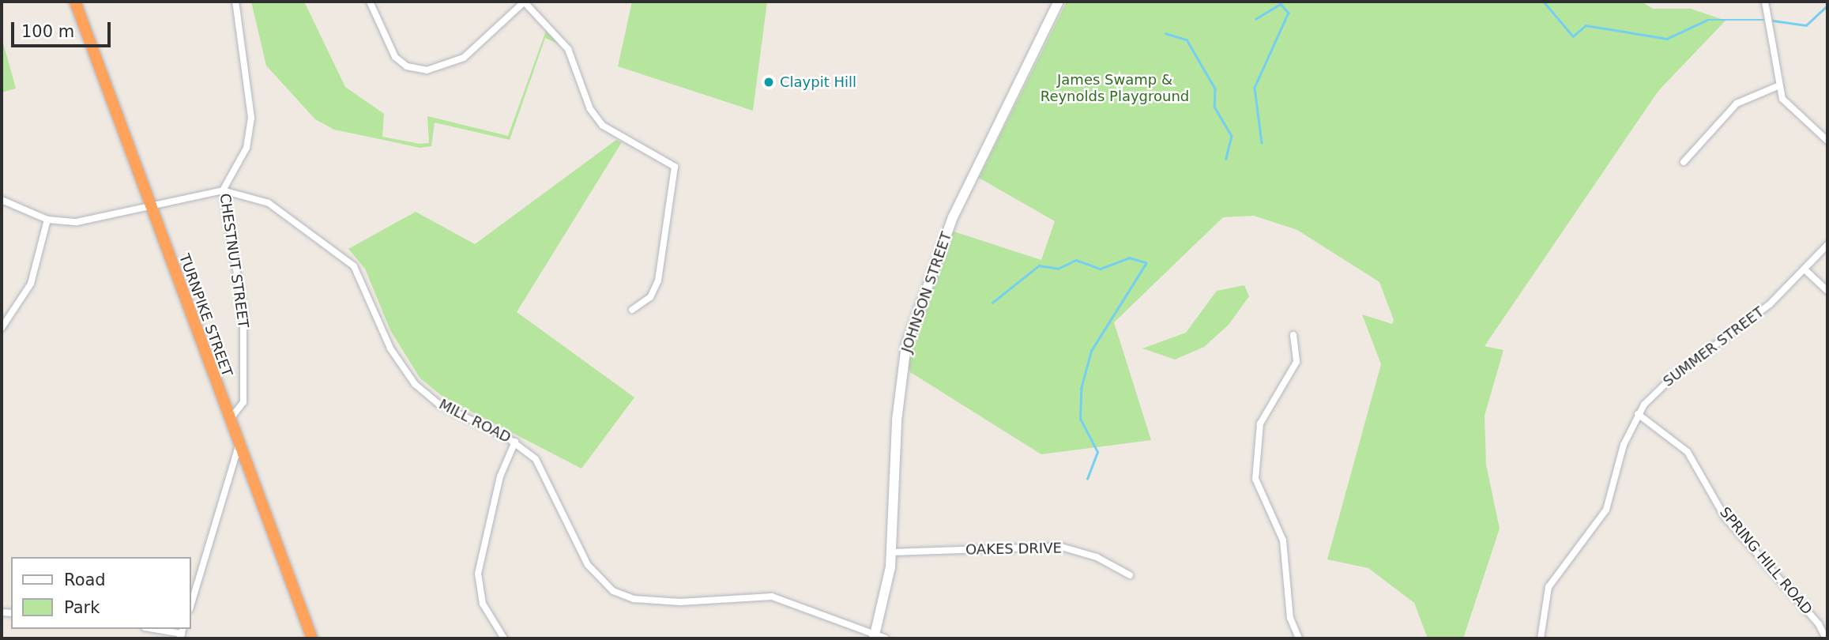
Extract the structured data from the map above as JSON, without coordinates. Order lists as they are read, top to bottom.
{
  "streets": {
    "highway": ["TURNPIKE STREET"],
    "street": [
      "CHESTNUT STREET",
      "JOHNSON STREET",
      "SUMMER STREET",
      "MILL ROAD",
      "OAKES DRIVE",
      "SPRING HILL ROAD"
    ]
  },
  "crossings": [
    ["CHESTNUT STREET", "TURNPIKE STREET"],
    ["CHESTNUT STREET", "MILL ROAD"],
    ["JOHNSON STREET", "MILL ROAD"],
    ["JOHNSON STREET", "OAKES DRIVE"],
    ["TURNPIKE STREET", "MILL ROAD"],
    ["SUMMER STREET", "SPRING HILL ROAD"]
  ],
  "parks": ["James Swamp & Reynolds Playground"],
  "places": ["Claypit Hill"],
  "legend": ["Road", "Park"],
  "scale_bar": "100 m"
}
